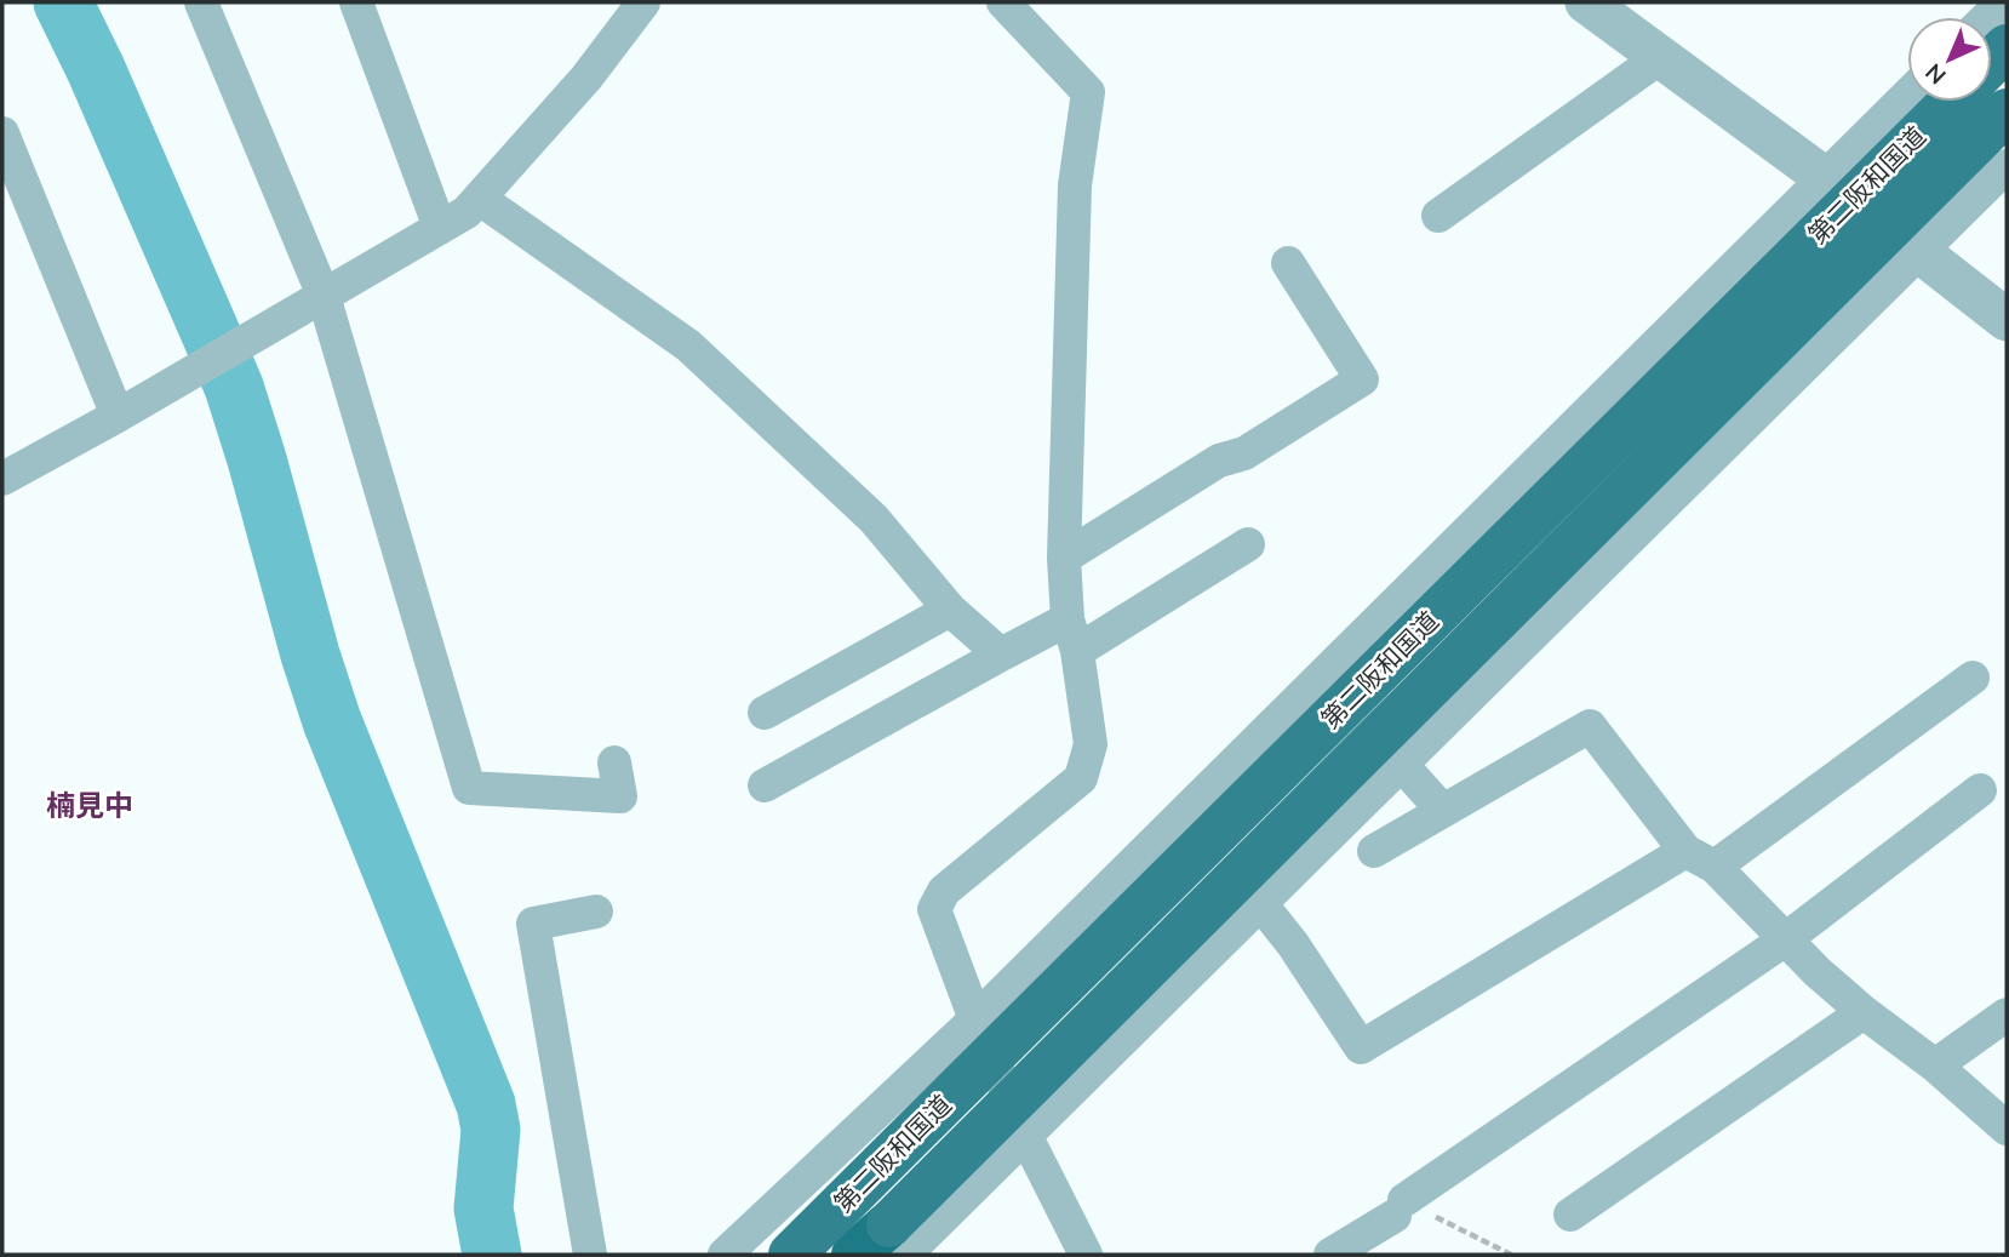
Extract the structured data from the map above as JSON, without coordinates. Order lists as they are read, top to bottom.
{
  "streets": {
    "highway": ["第二阪和国道"]
  },
  "districts": ["楠見中"],
  "north": "bottom left"
}
